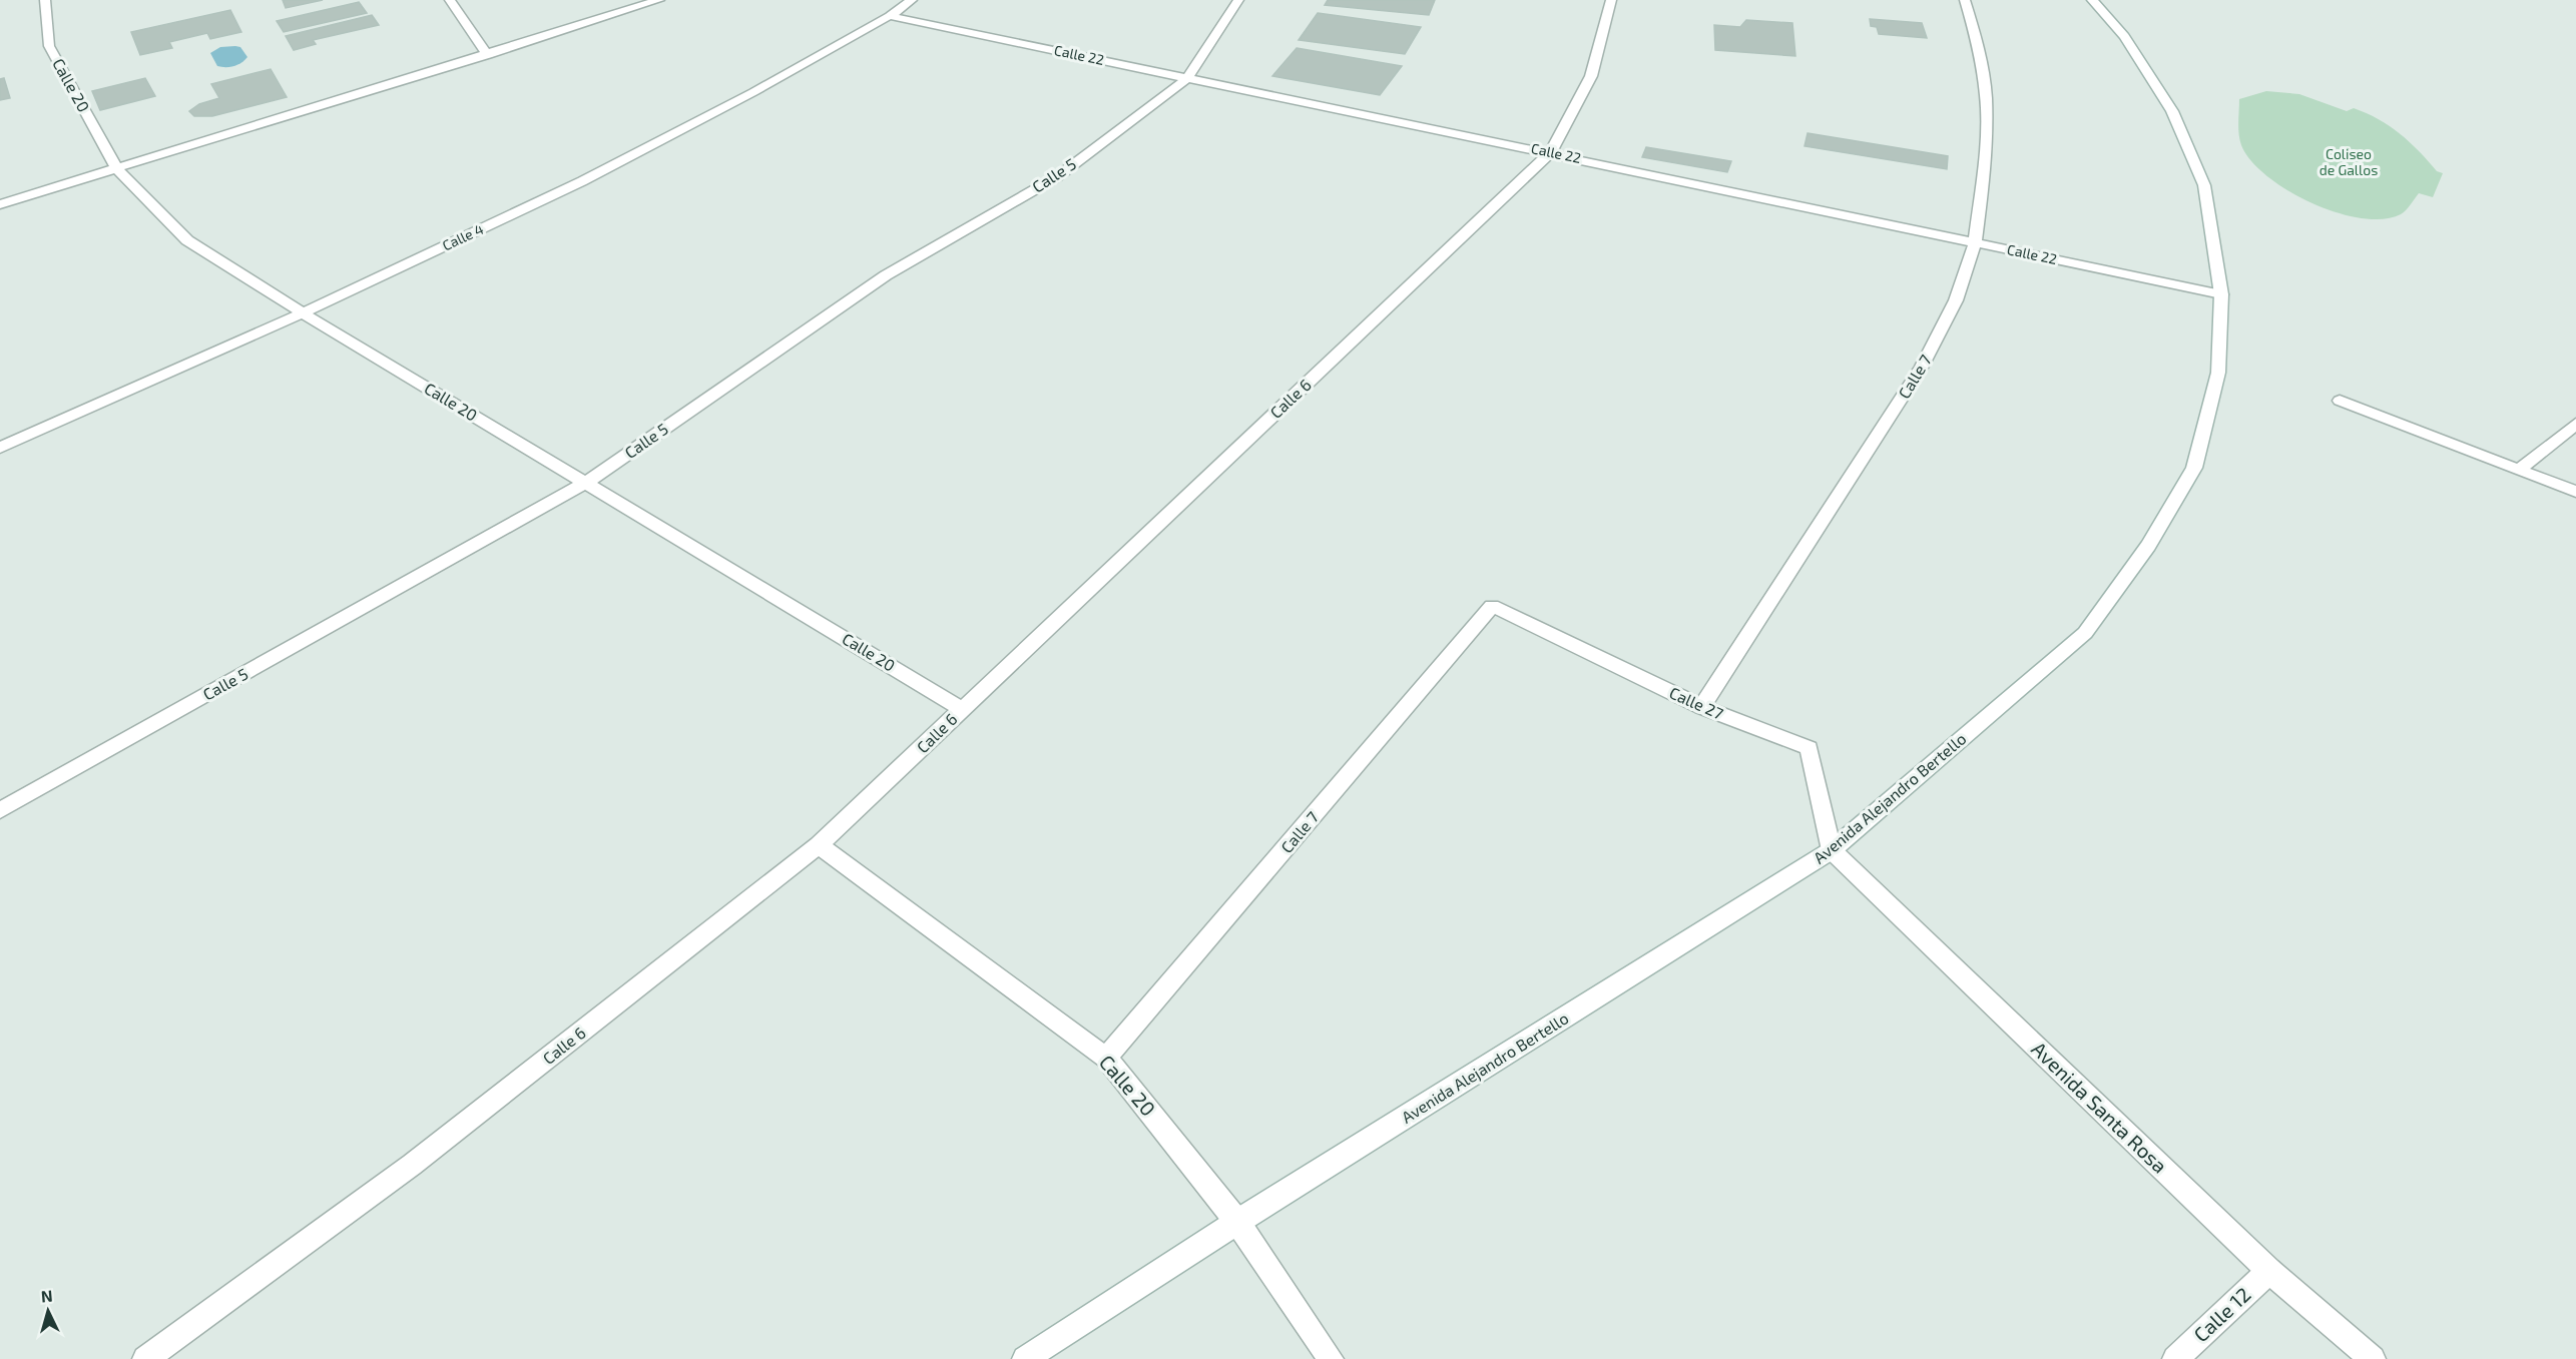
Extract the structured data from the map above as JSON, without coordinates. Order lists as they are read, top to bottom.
{
  "streets": {
    "street": [
      "Calle 22",
      "Calle 20",
      "Calle 5",
      "Calle 4",
      "Calle 7",
      "Calle 6",
      "Calle 27",
      "Avenida Alejandro Bertello",
      "Avenida Santa Rosa",
      "Calle 12"
    ]
  },
  "crossings": [
    ["Calle 22", "Calle 5"],
    ["Calle 22", "Calle 4"],
    ["Calle 22", "Calle 7"],
    ["Calle 22", "Calle 6"],
    ["Calle 22", "Avenida Alejandro Bertello"],
    ["Calle 20", "Calle 5"],
    ["Calle 20", "Calle 4"],
    ["Calle 20", "Calle 7"],
    ["Calle 20", "Calle 6"],
    ["Calle 20", "Avenida Alejandro Bertello"],
    ["Calle 7", "Calle 27"],
    ["Calle 27", "Avenida Alejandro Bertello"],
    ["Calle 27", "Avenida Santa Rosa"],
    ["Avenida Alejandro Bertello", "Avenida Santa Rosa"],
    ["Avenida Santa Rosa", "Calle 12"]
  ],
  "parks": ["Coliseo de Gallos"],
  "north": "top"
}
